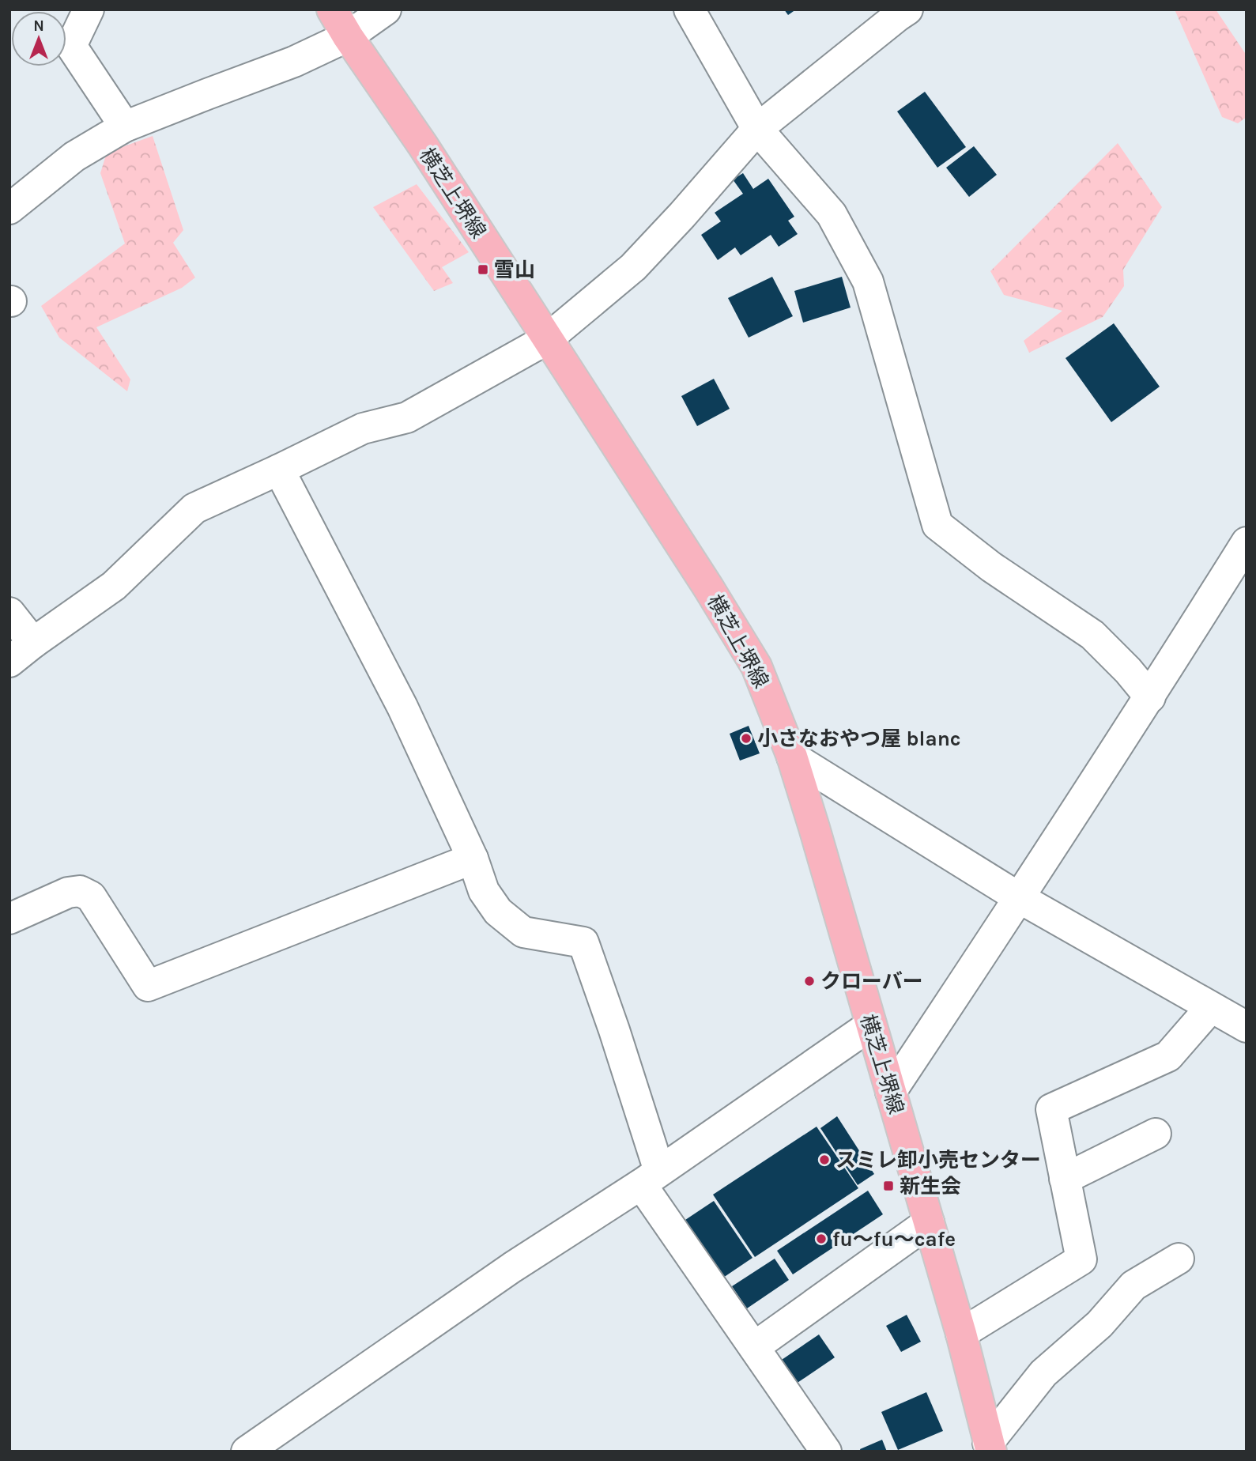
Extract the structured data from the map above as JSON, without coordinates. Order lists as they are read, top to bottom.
{
  "streets": {
    "main road": ["横芝上堺線"]
  },
  "places": {
    "transit": ["雪山", "新生会"],
    "other": [
      "小さなおやつ屋 blanc",
      "クローバー",
      "スミレ卸小売センター",
      "fu～fu～cafe"
    ]
  },
  "north": "top"
}
